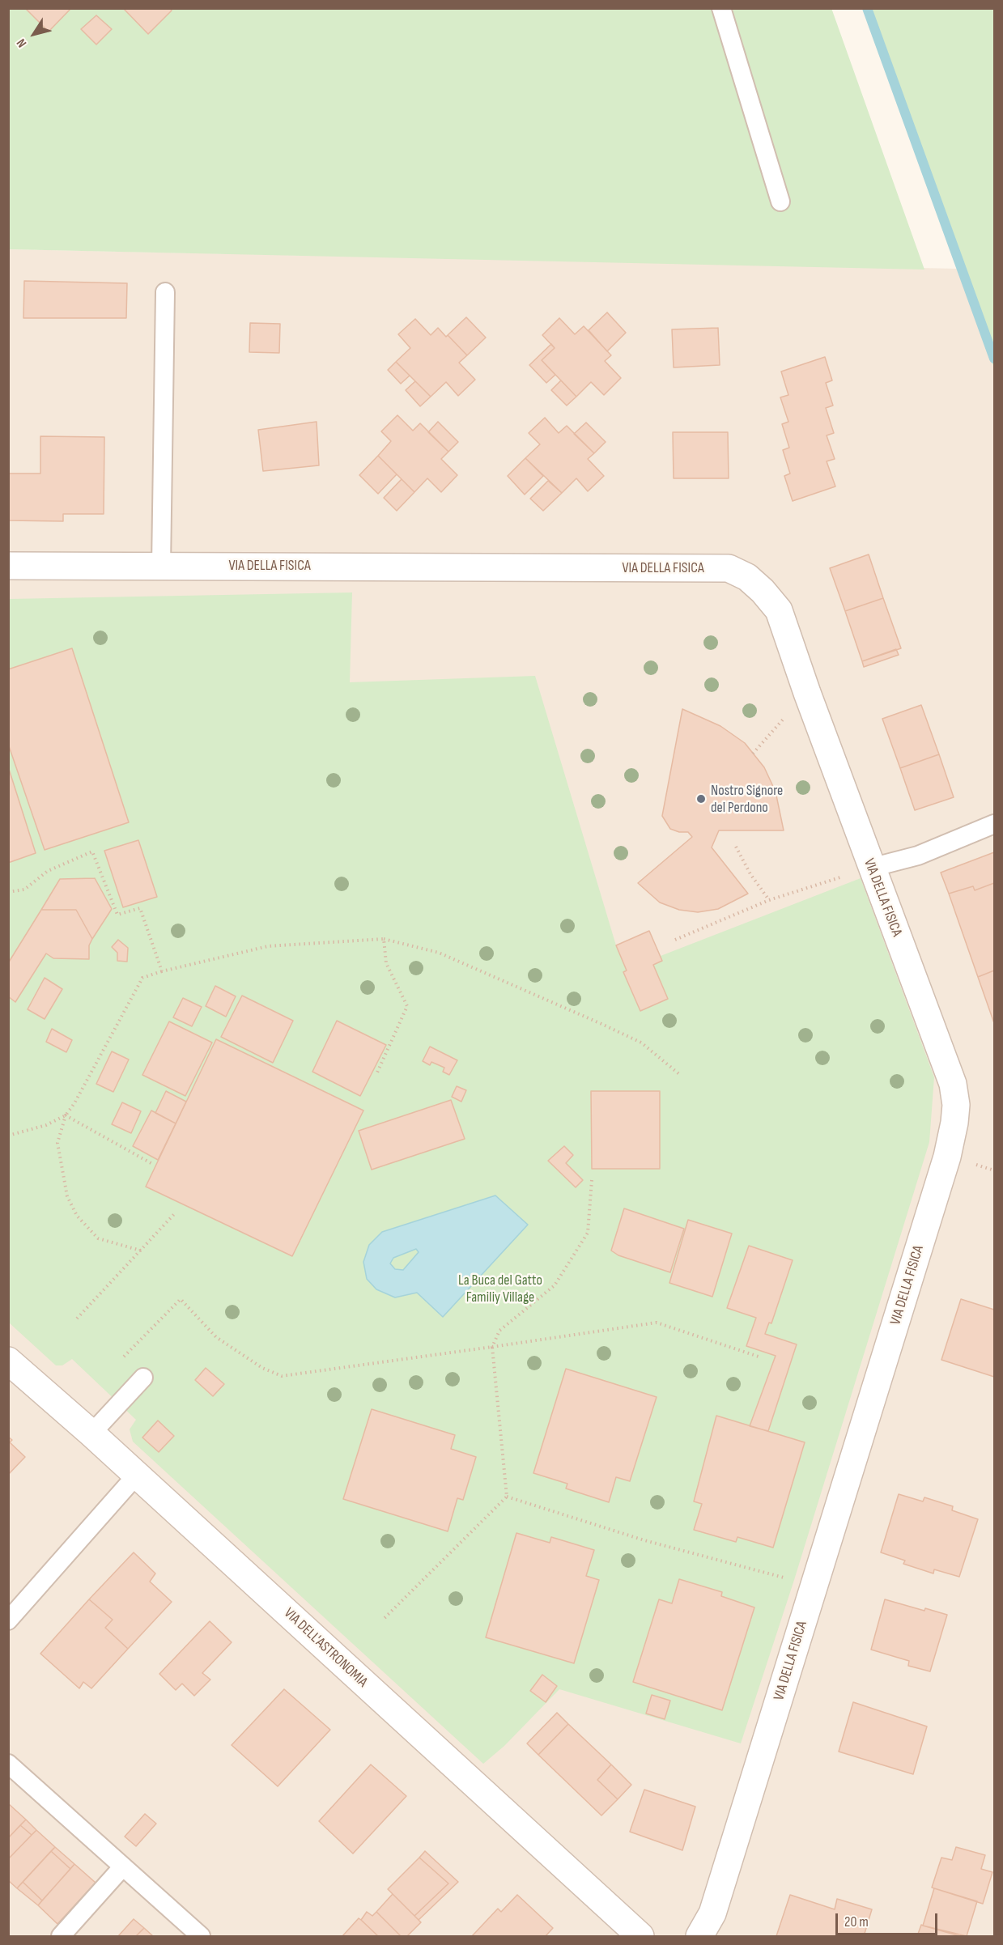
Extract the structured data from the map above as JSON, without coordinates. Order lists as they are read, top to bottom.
{
  "streets": {
    "street": ["VIA DELLA FISICA", "VIA DELL'ASTRONOMIA"]
  },
  "parks": ["La Buca del Gatto Familiy Village"],
  "places": ["Nostro Signore del Perdono"],
  "scale_bar": "20 m",
  "north": "bottom left"
}
